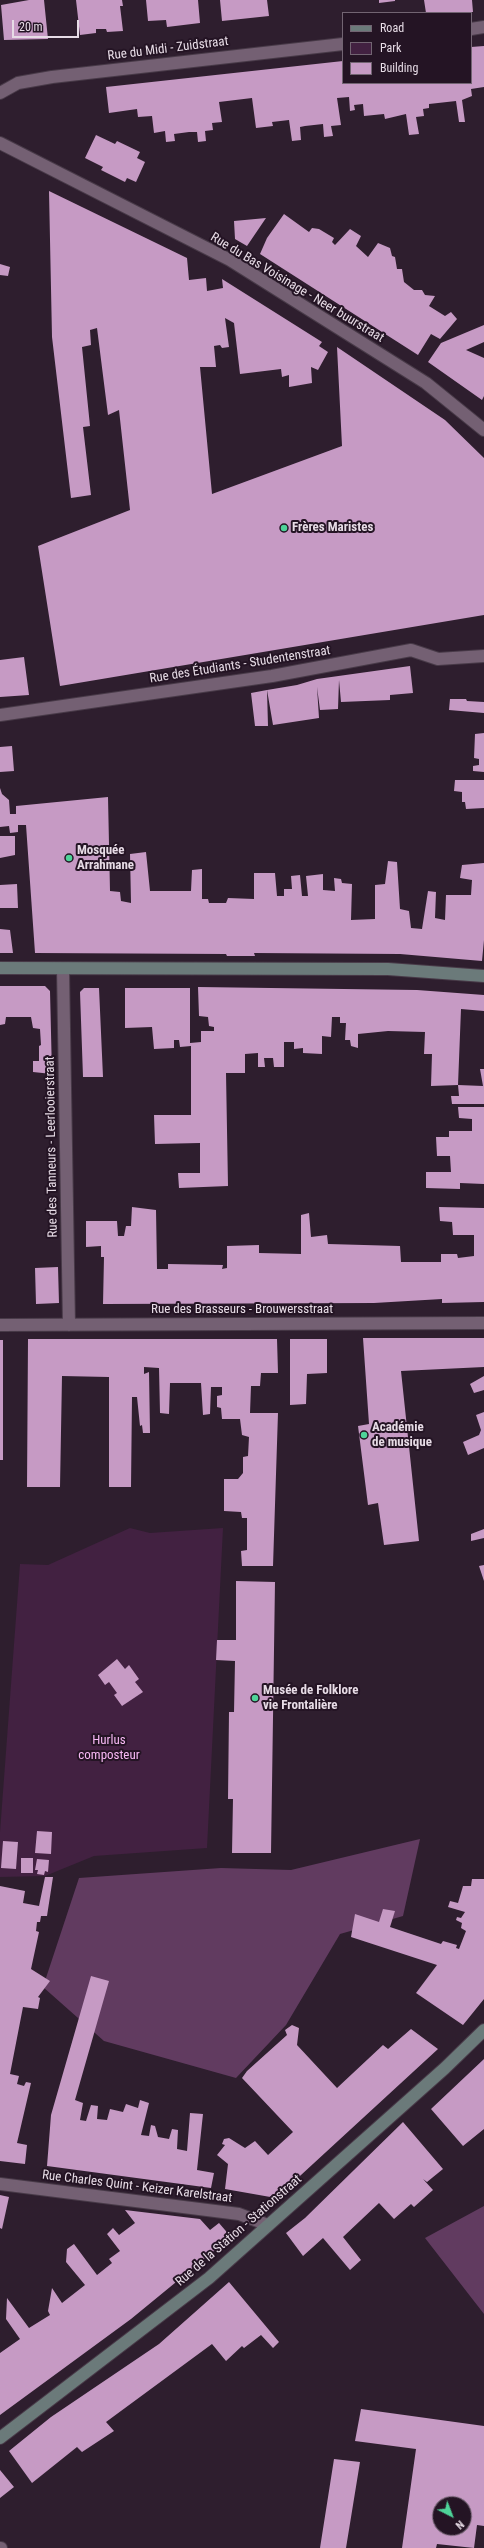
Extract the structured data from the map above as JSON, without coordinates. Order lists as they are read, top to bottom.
{
  "streets": {
    "street": [
      "Rue du Midi - Zuidstraat",
      "Rue du Bas Voisinage - Neer buurstraat",
      "Rue des Étudiants - Studentenstraat",
      "Rue des Tanneurs - Leerlooierstraat",
      "Rue des Brasseurs - Brouwersstraat",
      "Rue Charles Quint - Keizer Karelstraat",
      "Rue de la Station - Stationstraat"
    ]
  },
  "crossings": [
    ["Rue des Tanneurs - Leerlooierstraat", "Rue des Brasseurs - Brouwersstraat"],
    ["Rue Charles Quint - Keizer Karelstraat", "Rue de la Station - Stationstraat"]
  ],
  "parks": ["Hurlus composteur"],
  "places": [
    "Frères Maristes",
    "Mosquée Arrahmane",
    "Académie de musique",
    "Musée de Folklore vie Frontalière"
  ],
  "legend": ["Road", "Park", "Building"],
  "scale_bar": "20 m",
  "north": "bottom right"
}
